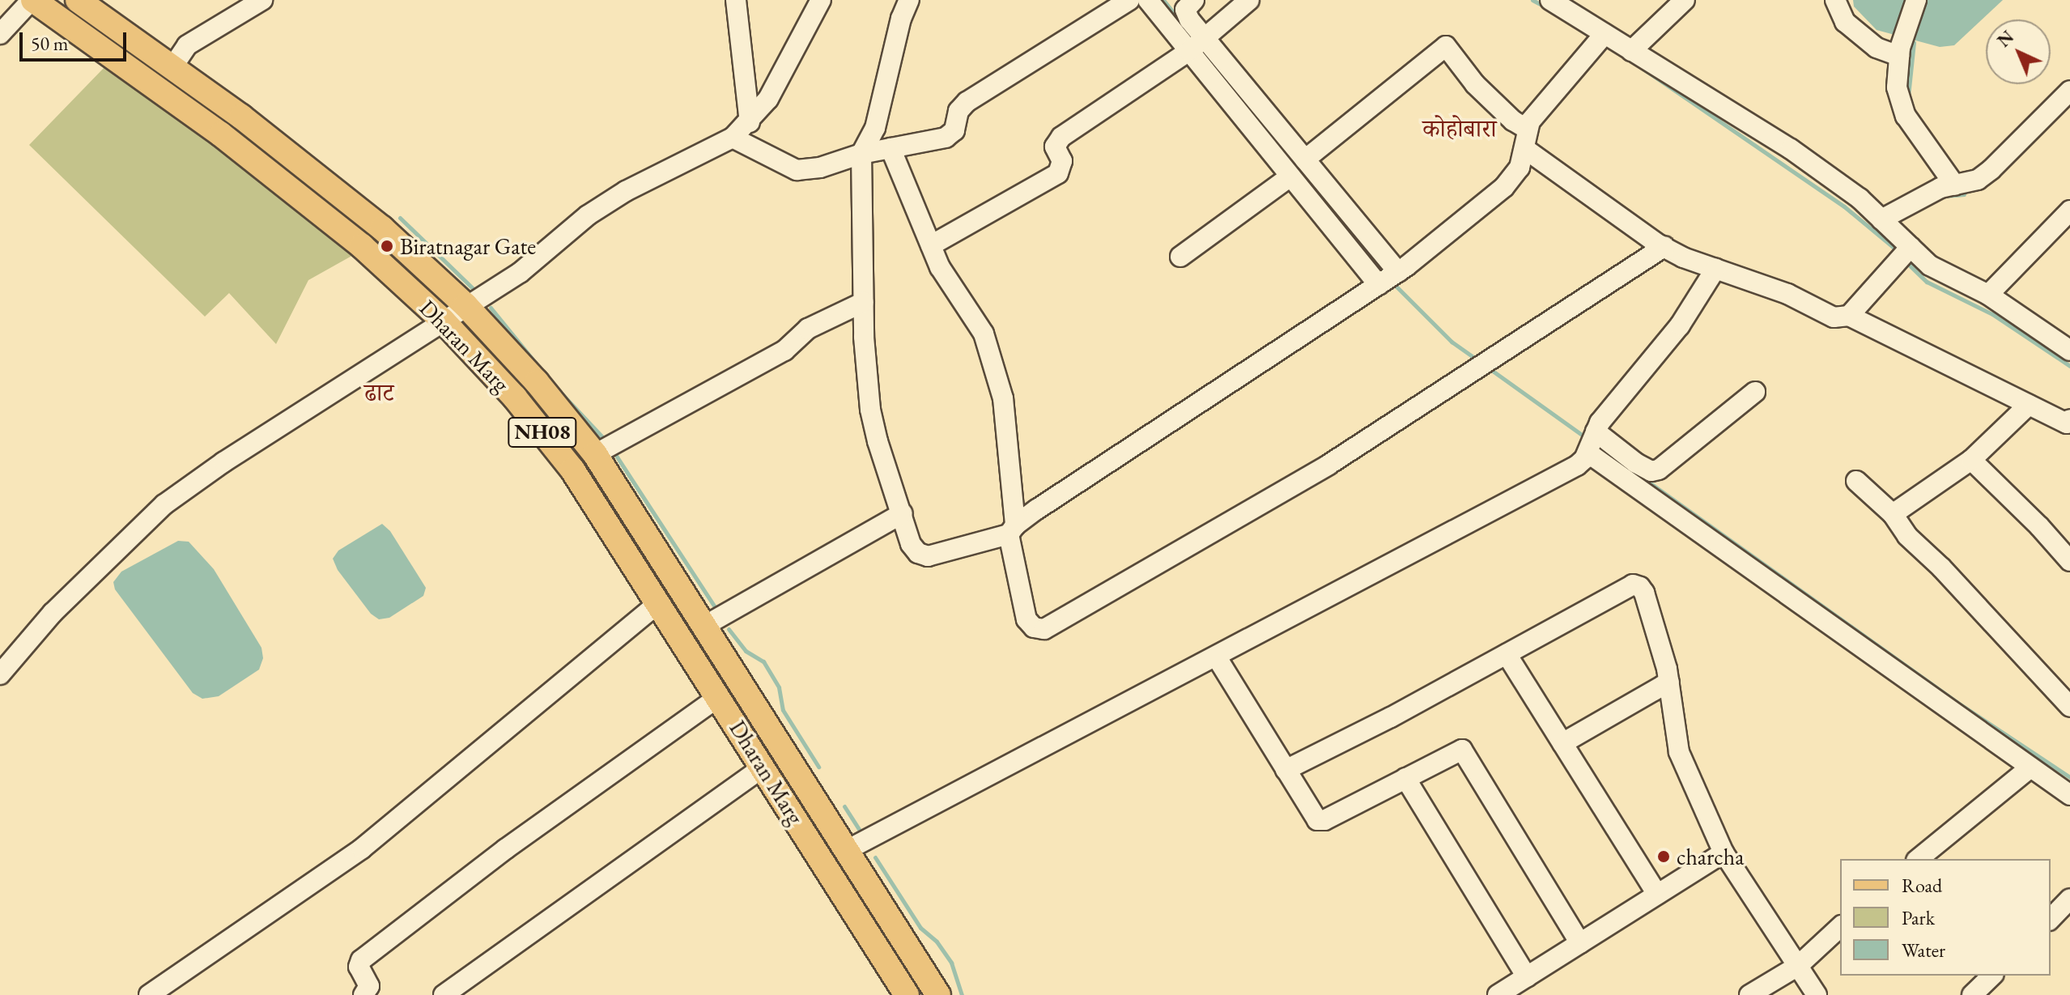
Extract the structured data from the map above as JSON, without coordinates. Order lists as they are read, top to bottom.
{
  "streets": {
    "main road": ["Dharan Marg", "NH08"]
  },
  "districts": ["कोहोबारा", "ढाट"],
  "places": ["Biratnagar Gate", "charcha"],
  "legend": ["Road", "Park", "Water"],
  "scale_bar": "50 m",
  "north": "top left"
}
